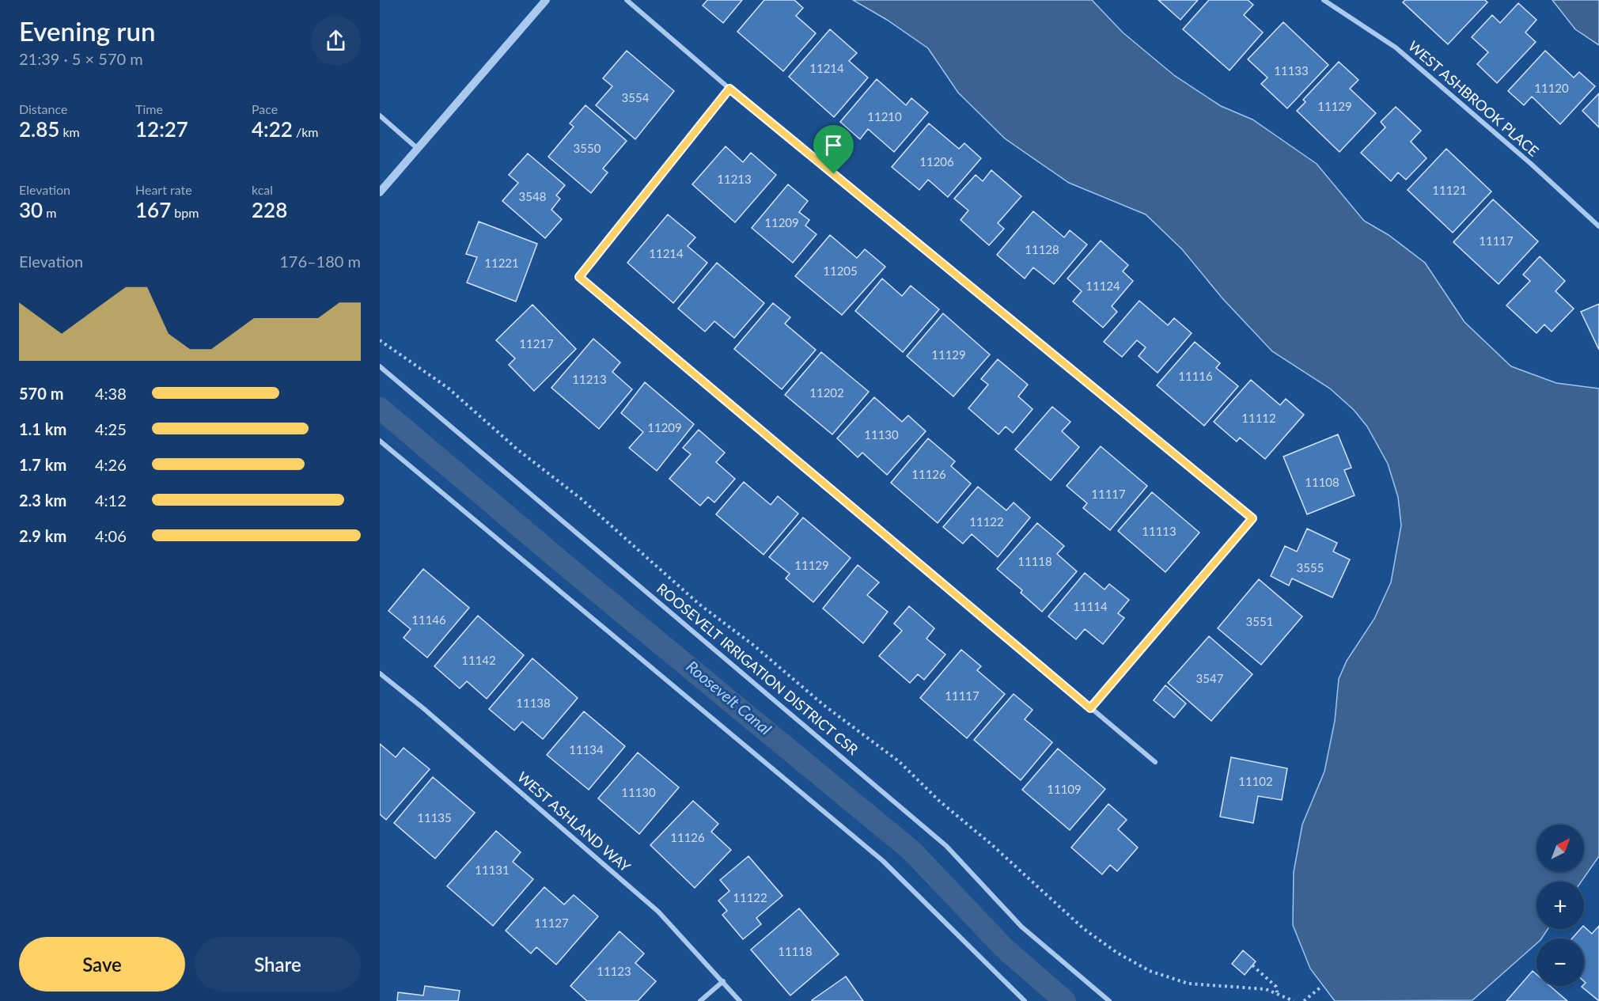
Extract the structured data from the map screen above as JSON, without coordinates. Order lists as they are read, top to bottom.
{
  "streets": {
    "street": ["WEST ASHBROOK PLACE", "ROOSEVELT IRRIGATION DISTRICT CSR", "WEST ASHLAND WAY"]
  },
  "water": ["Roosevelt Canal"],
  "house_numbers": [
    "11214",
    "11133",
    "11120",
    "3554",
    "11129",
    "11210",
    "3550",
    "11206",
    "11213",
    "11121",
    "3548",
    "11209",
    "11117",
    "11128",
    "11214",
    "11221",
    "11205",
    "11124",
    "11217",
    "11129",
    "11116",
    "11213",
    "11202",
    "11112",
    "11209",
    "11130",
    "11126",
    "11108",
    "11117",
    "11122",
    "11113",
    "11118",
    "11129",
    "3555",
    "11114",
    "11146",
    "3551",
    "11142",
    "3547",
    "11117",
    "11138",
    "11134",
    "11102",
    "11109",
    "11130",
    "11135",
    "11126",
    "11131",
    "11122",
    "11127",
    "11118",
    "11123"
  ],
  "north": "top right",
  "page": {
    "heading": ["Evening run", "21:39 · 5 × 570 m"],
    "stats": [
      ["Distance", "2.85 km"],
      ["Time", "12:27"],
      ["Pace", "4:22 /km"],
      ["Elevation", "30 m"],
      ["Heart rate", "167 bpm"],
      ["kcal", "228"]
    ],
    "chart": ["Elevation", "176–180 m"],
    "list": [
      {
        "name": "570 m",
        "note": "4:38"
      },
      {
        "name": "1.1 km",
        "note": "4:25"
      },
      {
        "name": "1.7 km",
        "note": "4:26"
      },
      {
        "name": "2.3 km",
        "note": "4:12"
      },
      {
        "name": "2.9 km",
        "note": "4:06"
      }
    ],
    "map_buttons": ["+", "−"],
    "buttons": ["Save", "Share"]
  }
}
